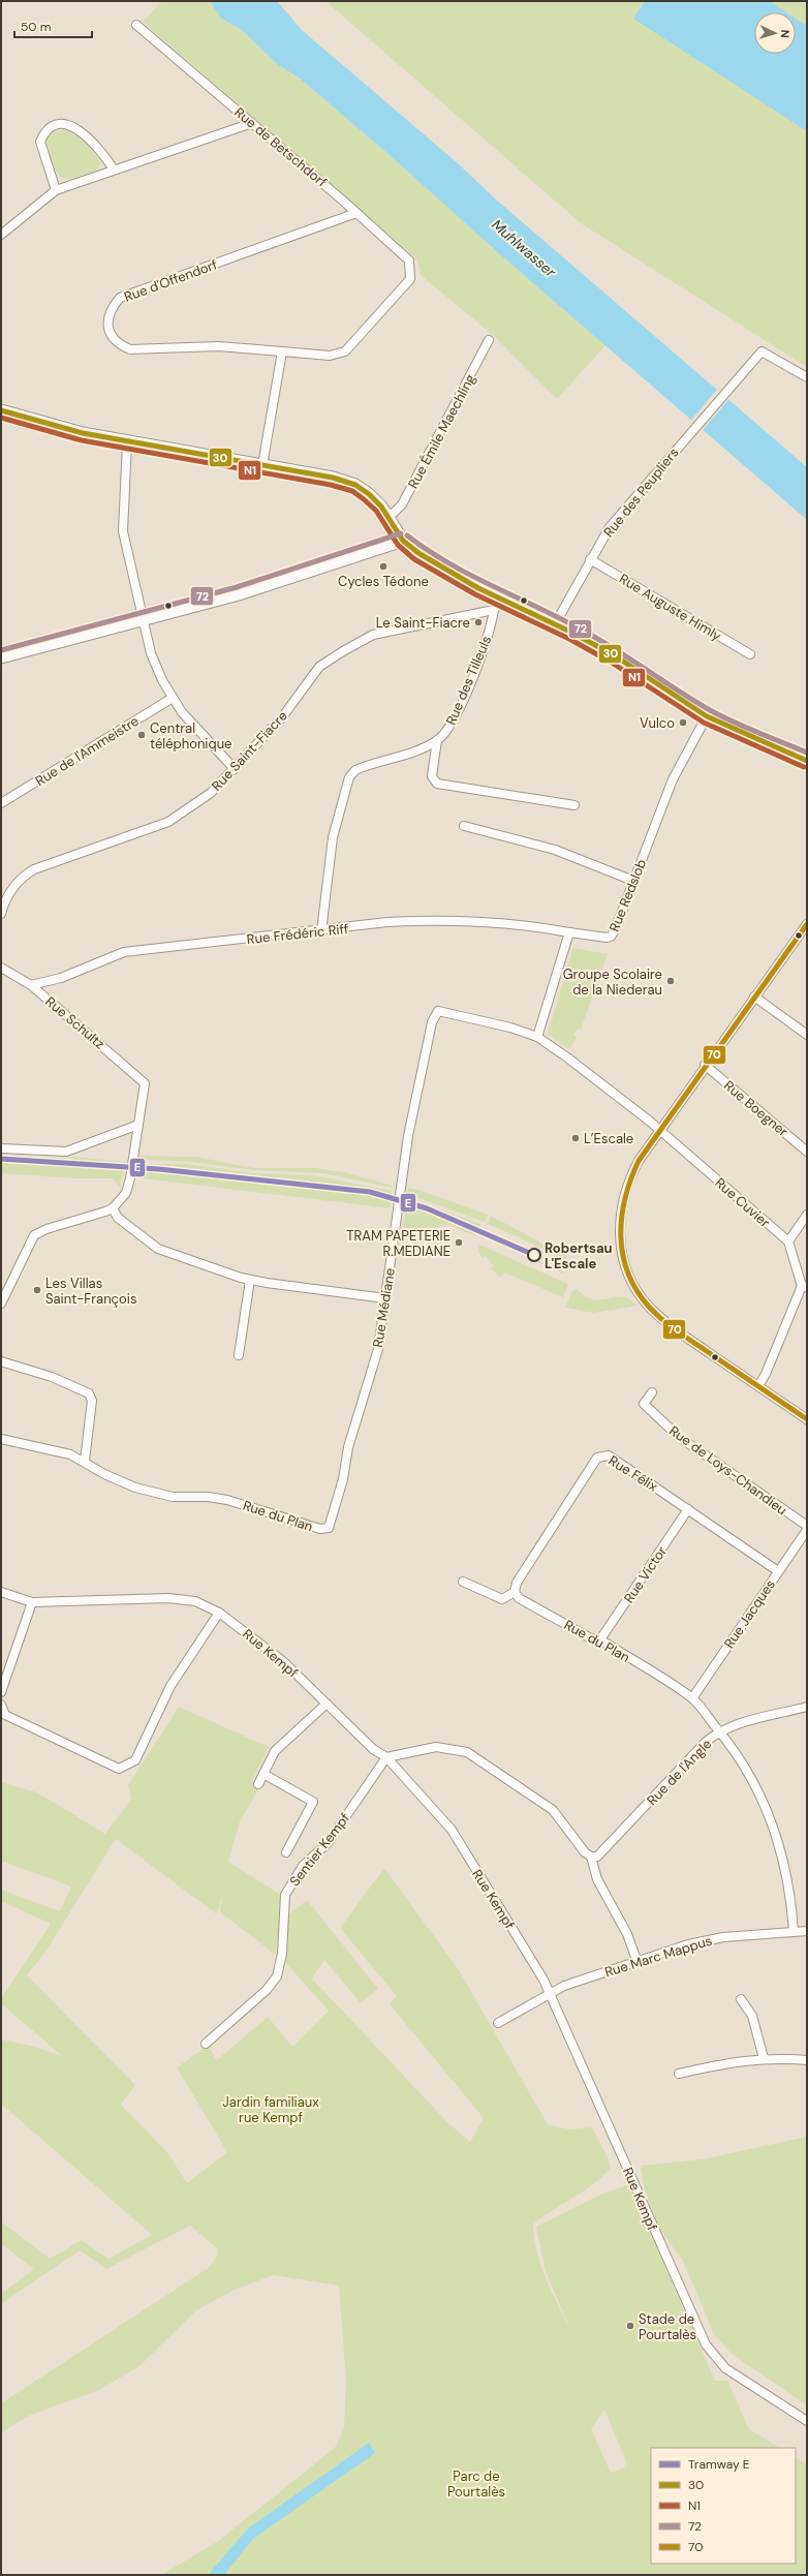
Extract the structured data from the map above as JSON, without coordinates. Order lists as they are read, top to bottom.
{
  "streets": {
    "street": [
      "Rue de Betschdorf",
      "Rue d'Offendorf",
      "Rue Émile Maechling",
      "Rue des Peupliers",
      "Rue Auguste Himly",
      "Rue des Tilleuls",
      "Rue de l'Ammeistre",
      "Rue Saint-Fiacre",
      "Rue Redslob",
      "Rue Frédéric Riff",
      "Rue Schultz",
      "Rue Boegner",
      "Rue Cuvier",
      "Rue Médiane",
      "Rue de Loys-Chandieu",
      "Rue Félix",
      "Rue du Plan",
      "Rue Victor",
      "Rue Jacques",
      "Rue Kempf",
      "Rue de l'Angle",
      "Sentier Kempf",
      "Rue Marc Mappus"
    ]
  },
  "crossings": [
    ["Rue de Betschdorf", "Rue d'Offendorf"],
    ["Rue des Peupliers", "Rue Auguste Himly"],
    ["Rue des Tilleuls", "Rue Saint-Fiacre"],
    ["Rue des Tilleuls", "Rue Frédéric Riff"],
    ["Rue Redslob", "Rue Frédéric Riff"],
    ["Rue Frédéric Riff", "Rue Schultz"],
    ["Rue Cuvier", "Rue Médiane"],
    ["Rue Médiane", "Rue du Plan"],
    ["Rue Félix", "Rue du Plan"],
    ["Rue Félix", "Rue Victor"],
    ["Rue Félix", "Rue Jacques"],
    ["Rue du Plan", "Rue Victor"],
    ["Rue du Plan", "Rue Jacques"],
    ["Rue du Plan", "Rue de l'Angle"],
    ["Rue du Plan", "Rue Marc Mappus"],
    ["Rue Kempf", "Sentier Kempf"],
    ["Rue Kempf", "Rue Marc Mappus"]
  ],
  "water": ["Muhlwasser"],
  "parks": ["Jardin familiaux rue Kempf", "Parc de Pourtalès"],
  "places": [
    "Cycles Tédone",
    "Le Saint-Fiacre",
    "Vulco",
    "Central téléphonique",
    "Groupe Scolaire de la Niederau",
    "L’Escale",
    "TRAM PAPETERIE R.MEDIANE",
    "Robertsau L'Escale",
    "Les Villas Saint-François",
    "Stade de Pourtalès"
  ],
  "lines": [
    "transit line 30",
    "transit line N1",
    "transit line 72",
    "transit line 70",
    "tram line E"
  ],
  "legend": [
    "Tramway E",
    "30",
    "N1",
    "72",
    "70"
  ],
  "scale_bar": "50 m",
  "north": "right"
}
